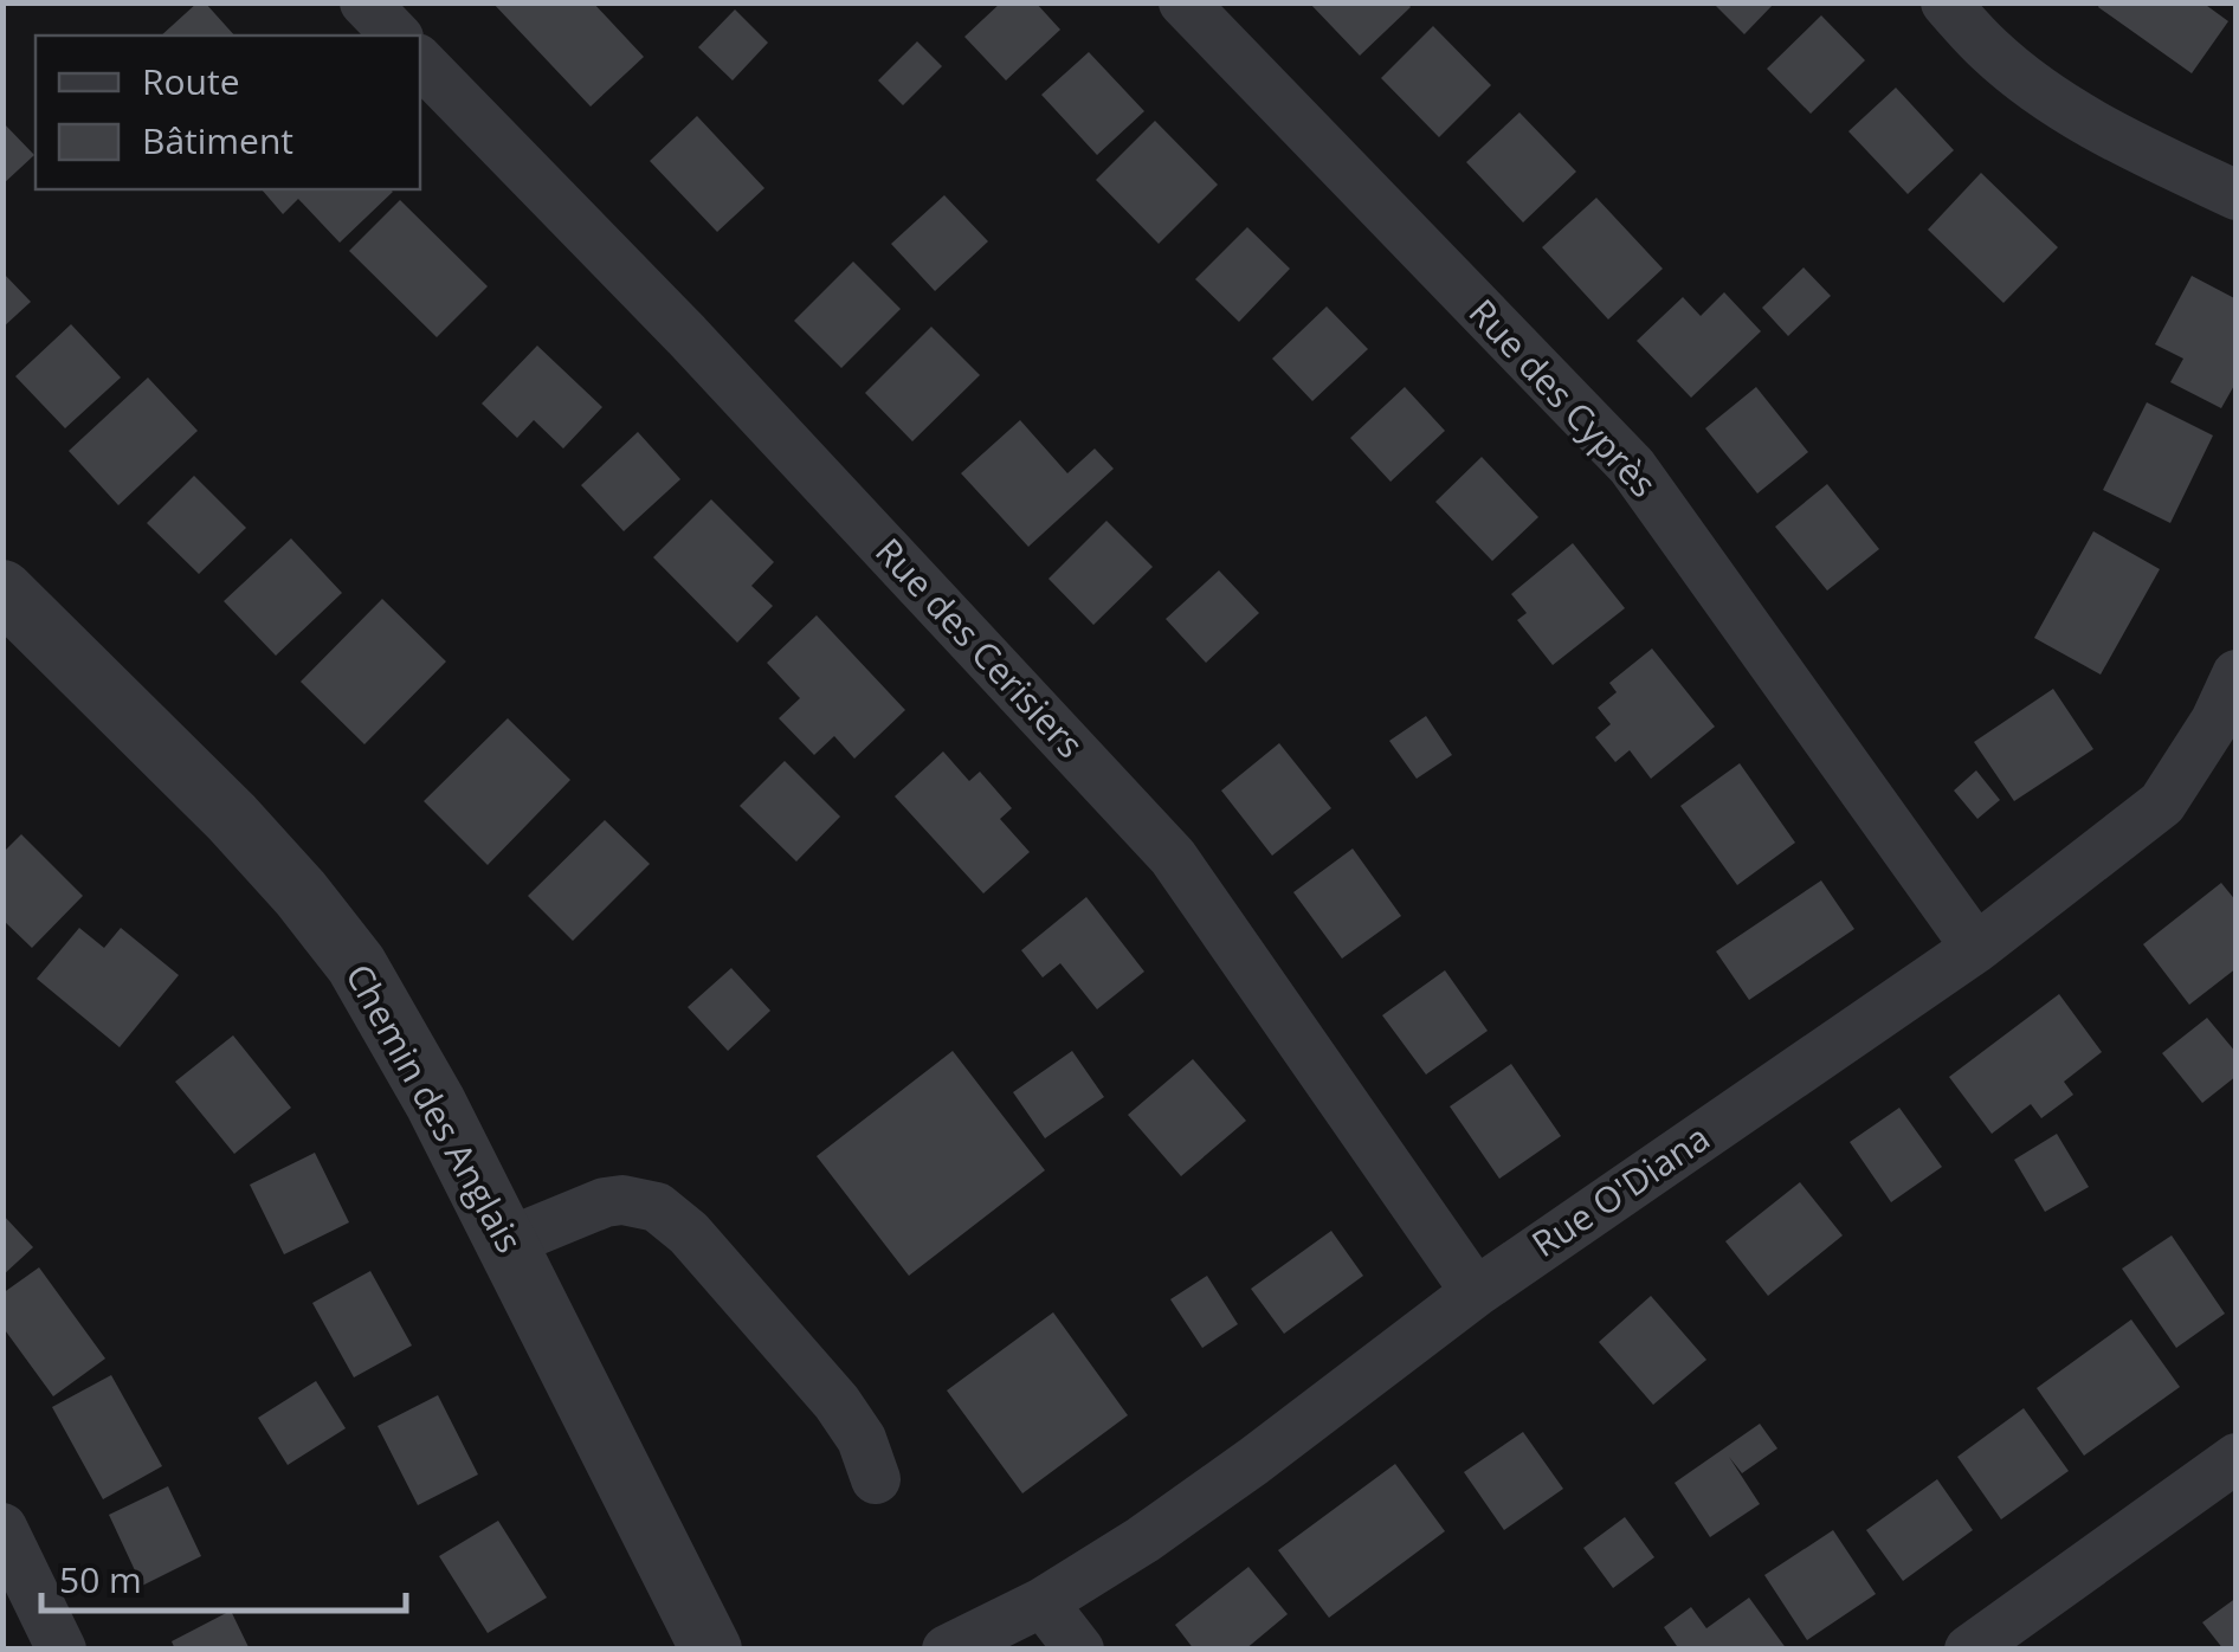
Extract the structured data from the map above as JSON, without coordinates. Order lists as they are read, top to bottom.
{
  "streets": {
    "street": [
      "Rue des Cyprès",
      "Rue des Cerisiers",
      "Chemin des Anglais",
      "Rue O'Diana"
    ]
  },
  "crossings": [
    ["Rue des Cyprès", "Rue O'Diana"],
    ["Rue des Cerisiers", "Rue O'Diana"]
  ],
  "legend": ["Route", "Bâtiment"],
  "scale_bar": "50 m"
}
